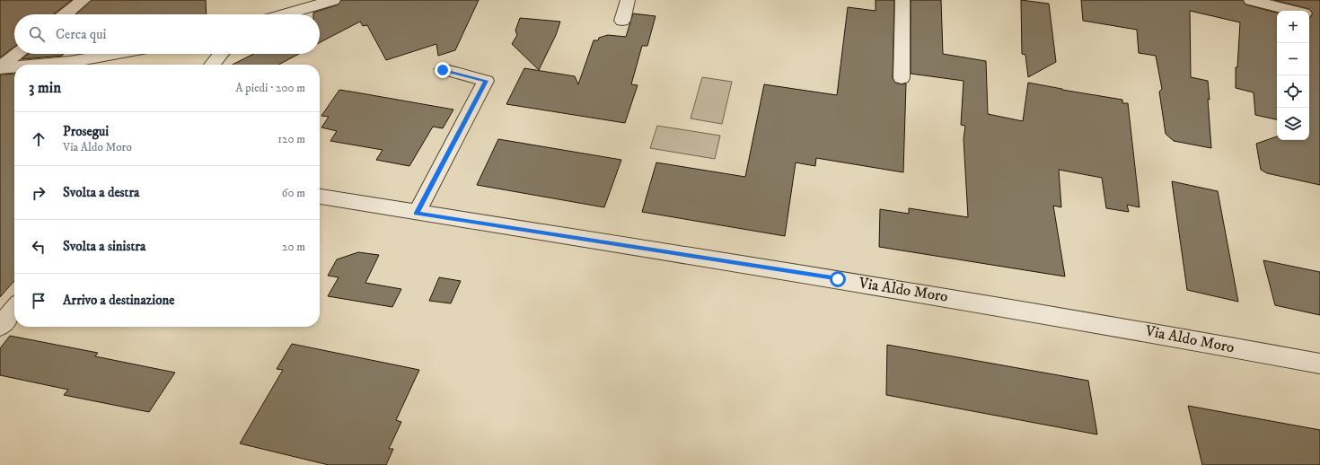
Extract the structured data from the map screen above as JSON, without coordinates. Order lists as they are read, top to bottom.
{
  "streets": {
    "street": ["Via Aldo Moro"]
  },
  "page": {
    "map_buttons": ["+", "−"],
    "search": "Cerca qui",
    "heading": ["3 min", "A piedi · 200 m"],
    "list": [
      ["Prosegui", "Via Aldo Moro", "120 m"],
      ["Svolta a destra", "60 m"],
      ["Svolta a sinistra", "20 m"],
      "Arrivo a destinazione"
    ]
  }
}
